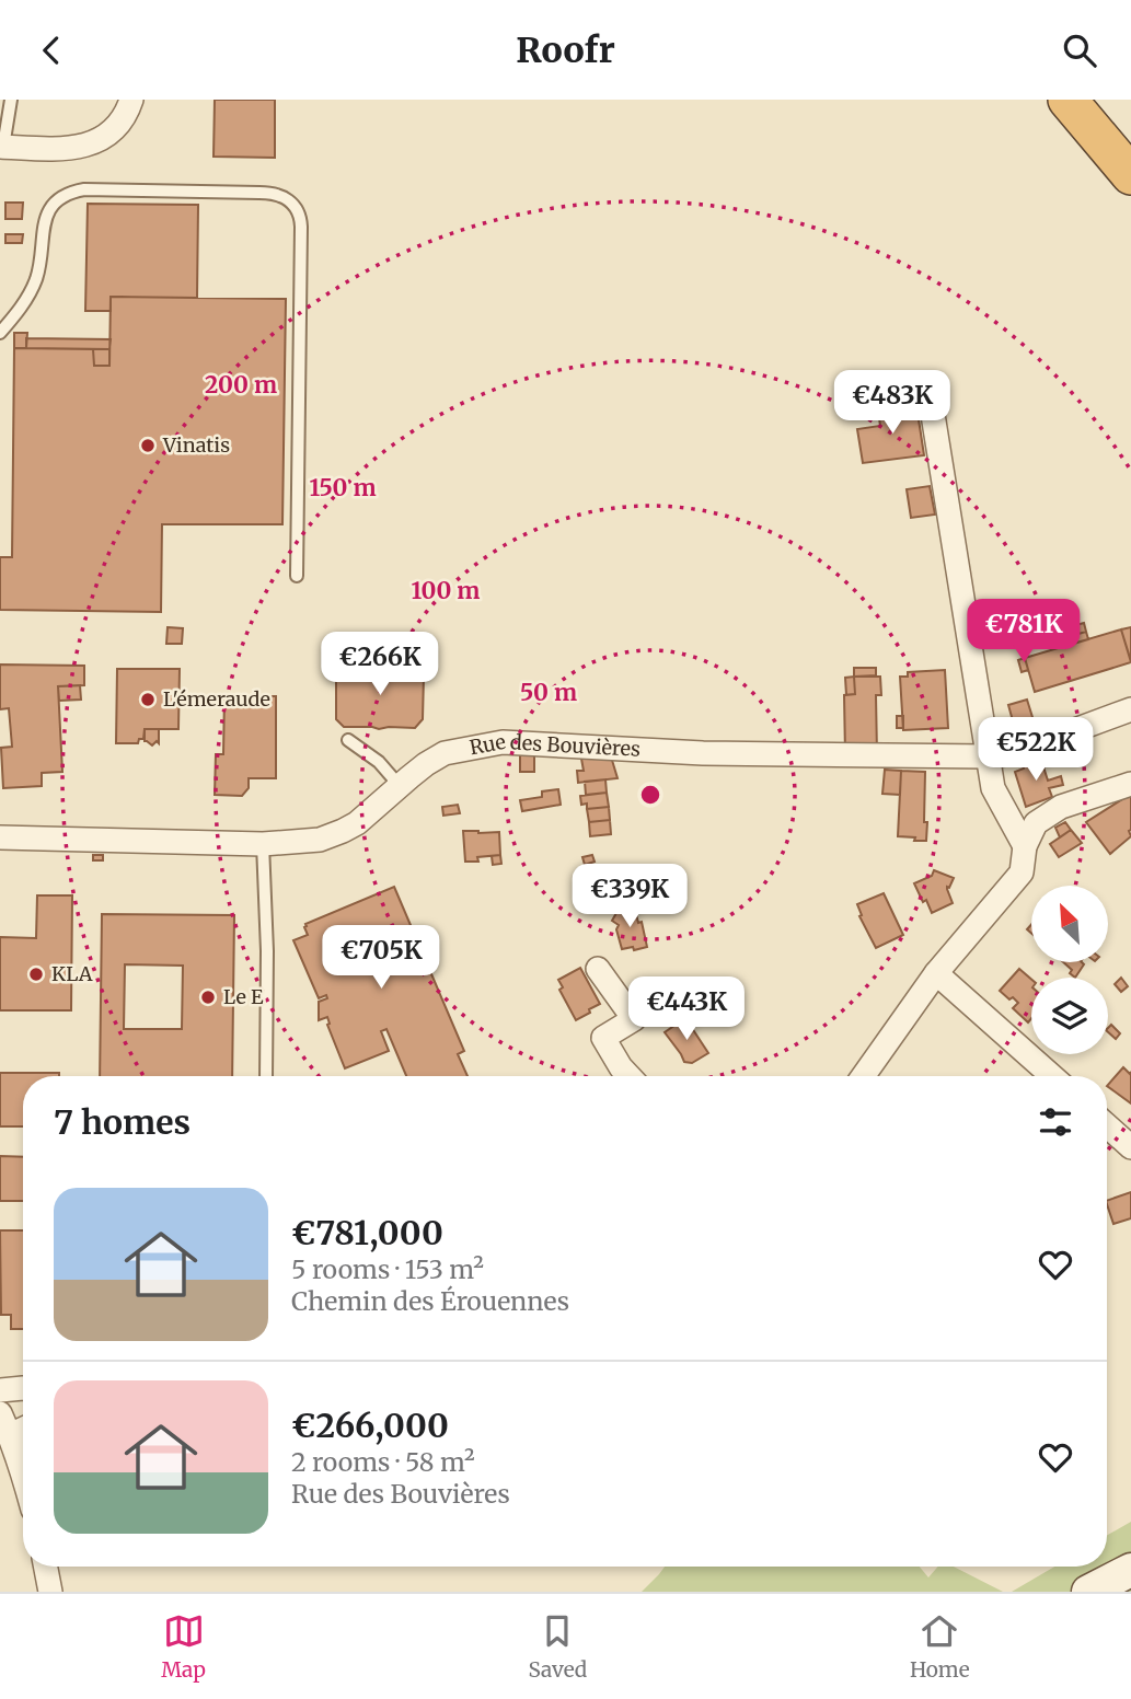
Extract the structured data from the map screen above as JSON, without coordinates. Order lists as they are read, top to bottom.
{
  "streets": {
    "street": ["Rue des Bouvières"]
  },
  "places": [
    "Vinatis",
    "L'émeraude",
    "KLA",
    "Le E"
  ],
  "north": "top left",
  "page": {
    "header": "Roofr",
    "price": [
      "€483K",
      "€781K",
      "€266K",
      "€522K",
      "€339K",
      "€705K",
      "€443K"
    ],
    "heading": "7 homes",
    "list": [
      {
        "name": "€781,000",
        "note": "5 rooms · 153 m² · Chemin des Érouennes"
      },
      {
        "name": "€266,000",
        "note": "2 rooms · 58 m² · Rue des Bouvières"
      }
    ],
    "tabs": ["Map", "Saved", "Home"]
  },
  "rings": [
    "200 m",
    "150 m",
    "100 m",
    "50 m"
  ]
}
